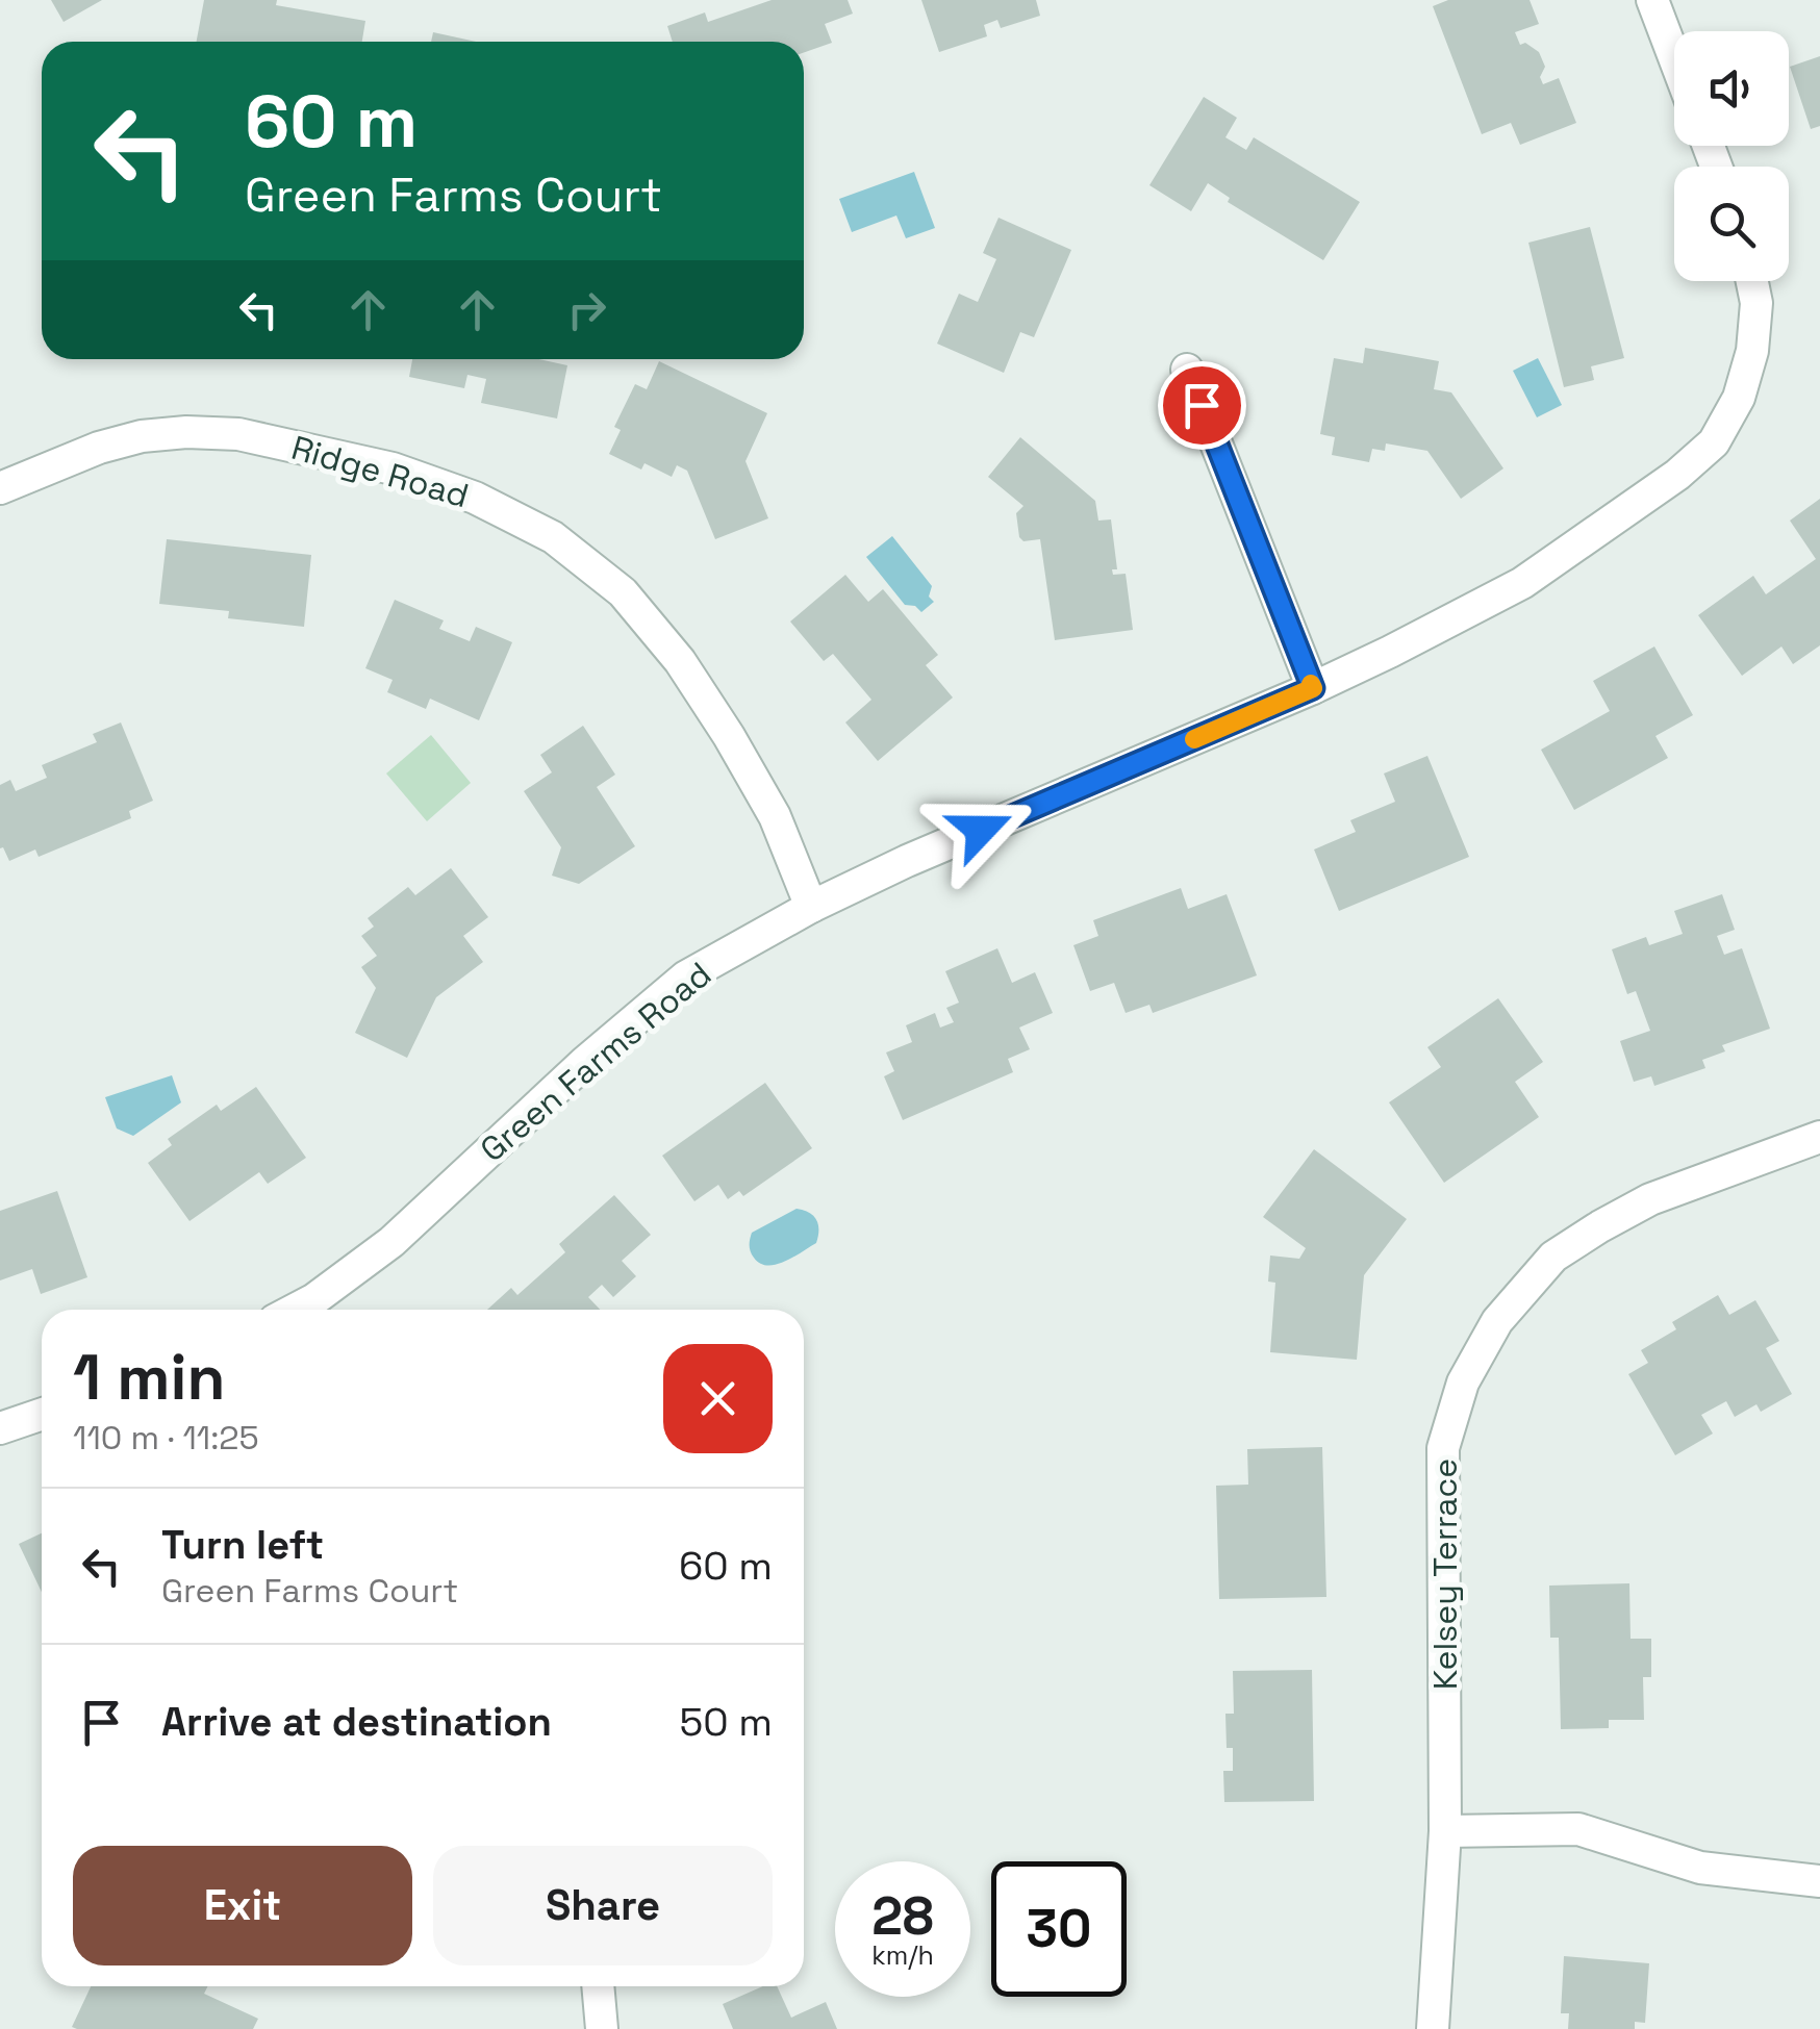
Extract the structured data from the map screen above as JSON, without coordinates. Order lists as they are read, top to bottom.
{
  "streets": {
    "street": ["Ridge Road", "Green Farms Road", "Kelsey Terrace"]
  },
  "crossings": [
    ["Ridge Road", "Green Farms Road"]
  ],
  "page": {
    "turn": ["60 m", "Green Farms Court"],
    "heading": ["1 min", "110 m · 11:25"],
    "list": [
      {
        "name": "Turn left",
        "note": "Green Farms Court",
        "value": "60 m"
      },
      {
        "name": "Arrive at destination",
        "value": "50 m"
      }
    ],
    "buttons": ["Exit", "Share"],
    "speed": "28 km/h",
    "limit": "30"
  }
}
